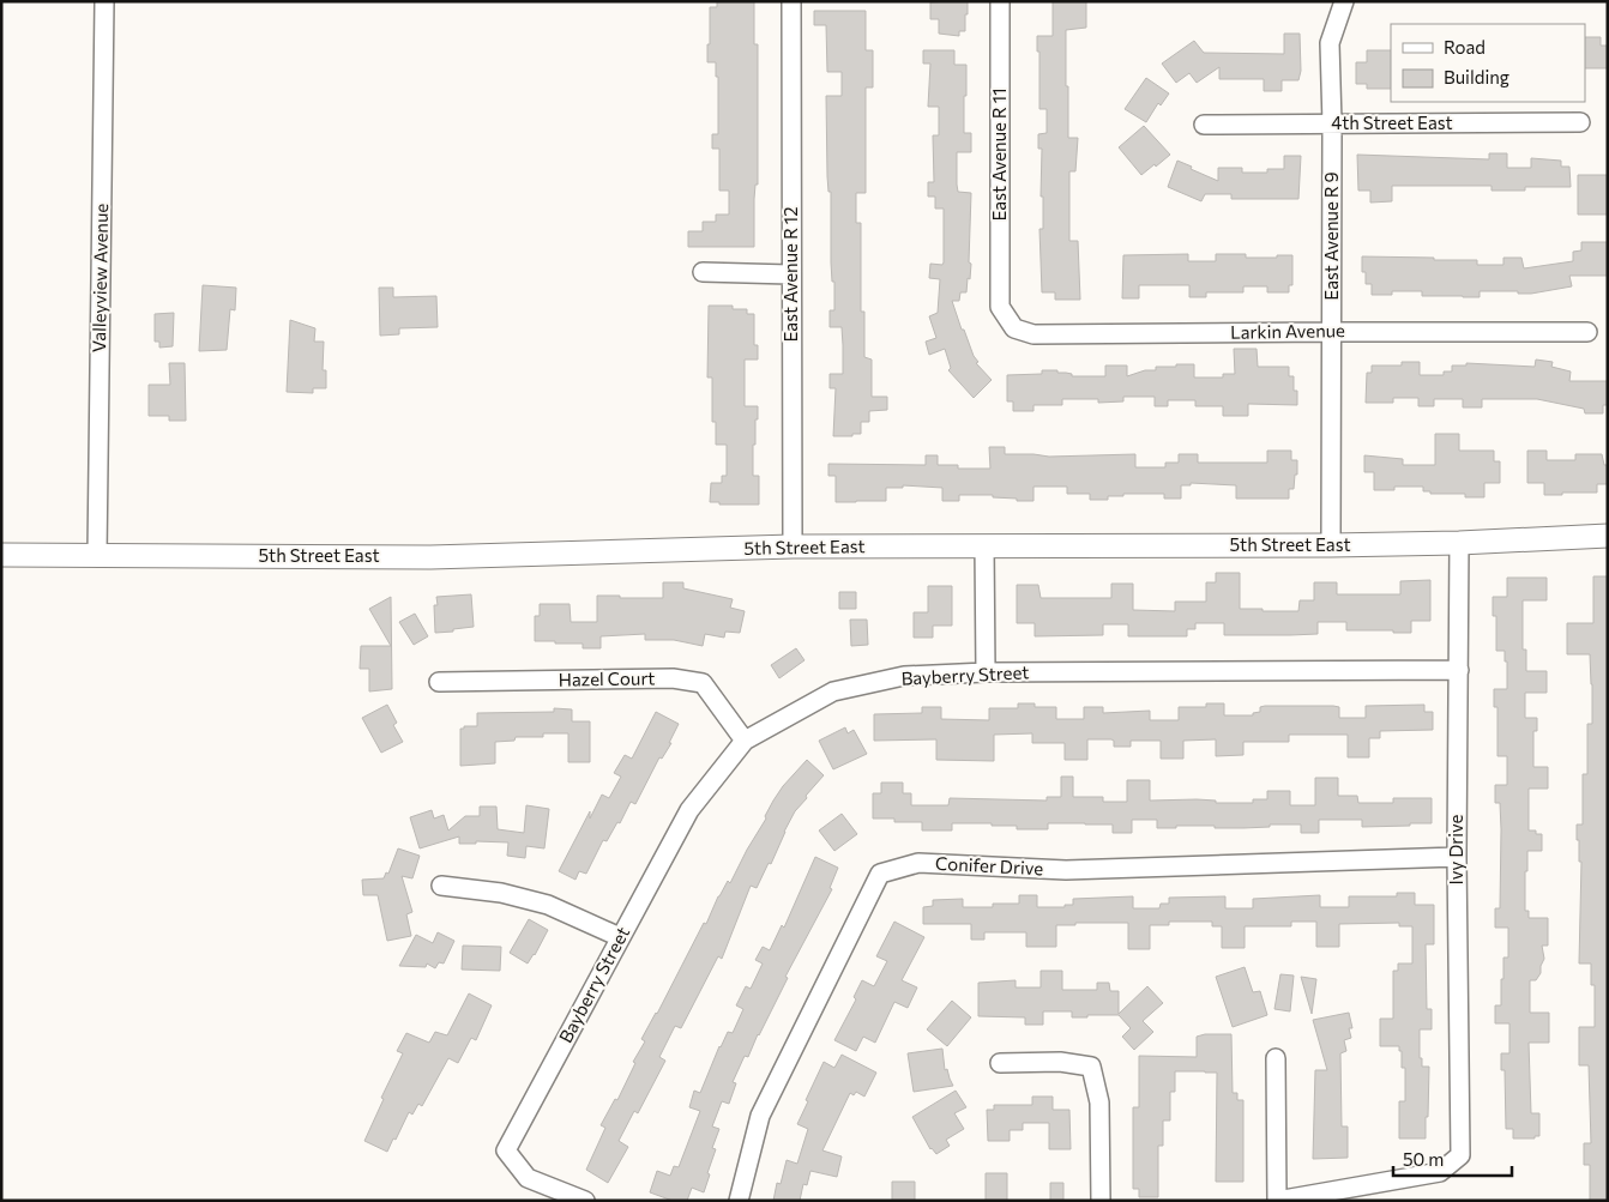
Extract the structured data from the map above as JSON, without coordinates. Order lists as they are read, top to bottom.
{
  "streets": {
    "street": [
      "4th Street East",
      "East Avenue R 11",
      "East Avenue R 9",
      "East Avenue R 12",
      "Valleyview Avenue",
      "Larkin Avenue",
      "5th Street East",
      "Bayberry Street",
      "Hazel Court",
      "Ivy Drive",
      "Conifer Drive"
    ]
  },
  "crossings": [
    ["4th Street East", "East Avenue R 9"],
    ["East Avenue R 11", "Larkin Avenue"],
    ["East Avenue R 9", "Larkin Avenue"],
    ["East Avenue R 9", "5th Street East"],
    ["East Avenue R 12", "5th Street East"],
    ["Valleyview Avenue", "5th Street East"],
    ["5th Street East", "Ivy Drive"],
    ["Bayberry Street", "Hazel Court"],
    ["Bayberry Street", "Ivy Drive"],
    ["Ivy Drive", "Conifer Drive"]
  ],
  "legend": ["Road", "Building"],
  "scale_bar": "50 m"
}
